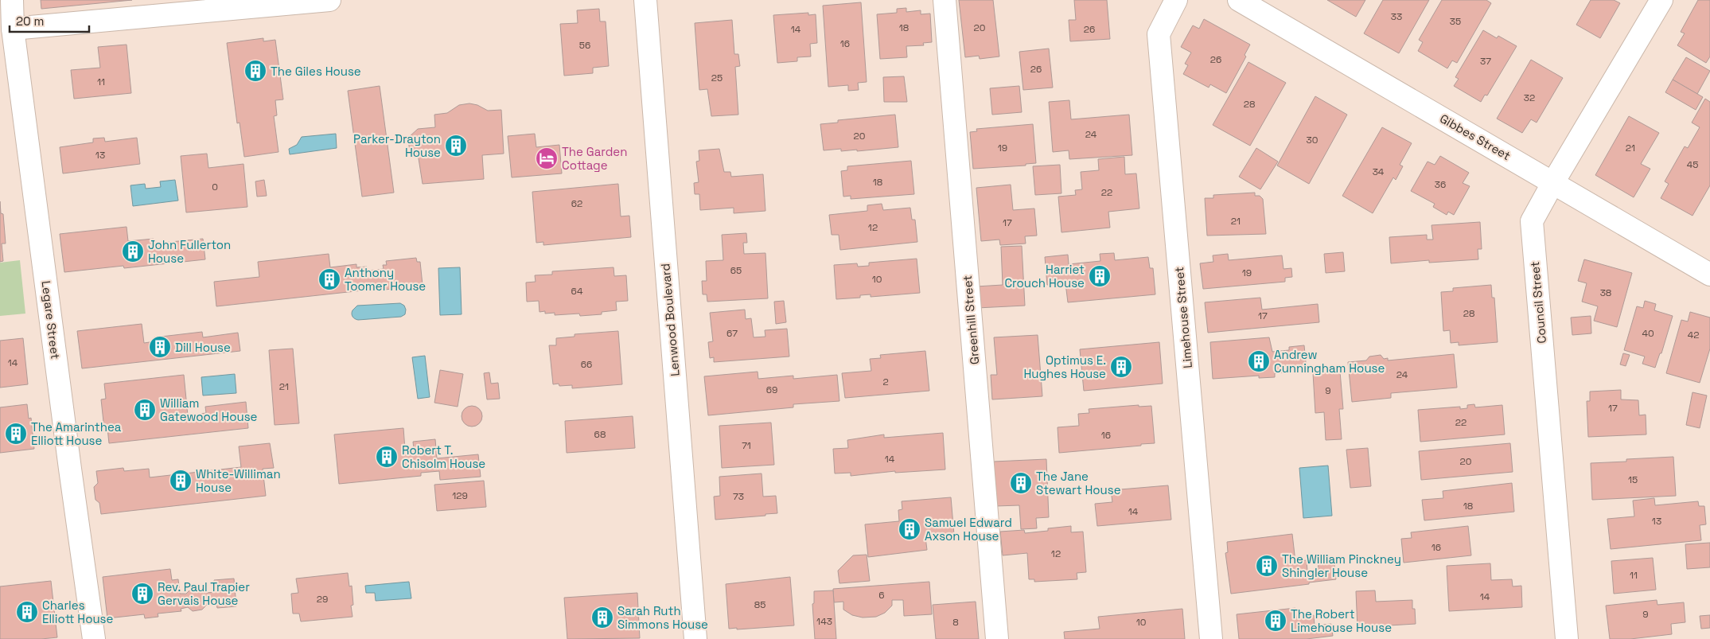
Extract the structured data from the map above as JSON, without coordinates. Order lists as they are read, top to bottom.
{
  "streets": {
    "street": [
      "Gibbes Street",
      "Council Street",
      "Limehouse Street",
      "Legare Street",
      "Lenwood Boulevard",
      "Greenhill Street"
    ]
  },
  "crossings": [
    ["Gibbes Street", "Council Street"]
  ],
  "places": {
    "building": [
      "The Giles House",
      "Parker-Drayton House",
      "John Fullerton House",
      "Harriet Crouch House",
      "Anthony Toomer House",
      "Dill House",
      "Andrew Cunningham House",
      "Optimus E. Hughes House",
      "William Gatewood House",
      "The Amarinthea Elliott House",
      "Robert T. Chisolm House",
      "White-Williman House",
      "The Jane Stewart House",
      "Samuel Edward Axson House",
      "The William Pinckney Shingler House",
      "Rev. Paul Trapier Gervais House",
      "Charles Elliott House",
      "Sarah Ruth Simmons House",
      "The Robert Limehouse House"
    ],
    "hotel": ["The Garden Cottage"]
  },
  "house_numbers": [
    "33",
    "35",
    "18",
    "20",
    "14",
    "26",
    "16",
    "56",
    "26",
    "37",
    "26",
    "25",
    "11",
    "32",
    "28",
    "24",
    "20",
    "30",
    "19",
    "21",
    "13",
    "45",
    "34",
    "18",
    "36",
    "0",
    "22",
    "62",
    "21",
    "17",
    "12",
    "65",
    "19",
    "10",
    "64",
    "38",
    "28",
    "17",
    "67",
    "40",
    "42",
    "14",
    "66",
    "24",
    "2",
    "21",
    "69",
    "9",
    "17",
    "22",
    "68",
    "16",
    "71",
    "14",
    "20",
    "15",
    "129",
    "73",
    "18",
    "14",
    "13",
    "16",
    "12",
    "11",
    "6",
    "14",
    "29",
    "85",
    "9",
    "143",
    "8",
    "10"
  ],
  "scale_bar": "20 m"
}
